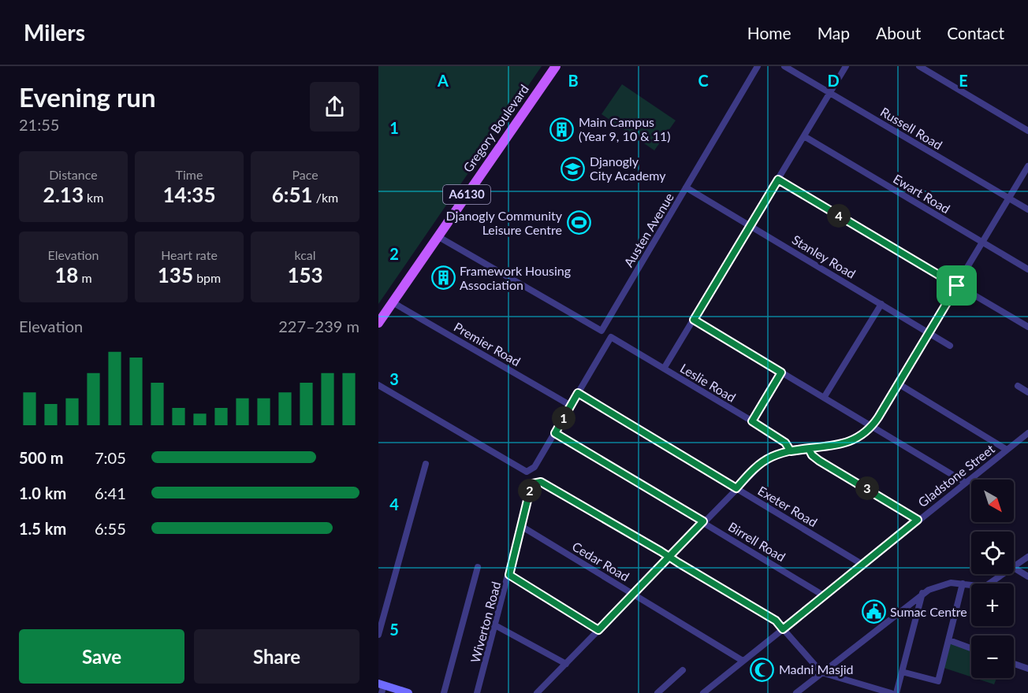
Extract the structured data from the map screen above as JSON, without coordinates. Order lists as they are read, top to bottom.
{
  "streets": {
    "main road": ["Gregory Boulevard", "A6130"],
    "street": [
      "Russell Road",
      "Ewart Road",
      "Austen Avenue",
      "Stanley Road",
      "Premier Road",
      "Leslie Road",
      "Gladstone Street",
      "Exeter Road",
      "Birrell Road",
      "Cedar Road",
      "Wiverton Road"
    ]
  },
  "crossings": [
    ["Gregory Boulevard", "Austen Avenue"],
    ["Gregory Boulevard", "Premier Road"],
    ["Austen Avenue", "Stanley Road"],
    ["Leslie Road", "Exeter Road"],
    ["Gladstone Street", "Exeter Road"],
    ["Gladstone Street", "Birrell Road"],
    ["Gladstone Street", "Cedar Road"],
    ["Cedar Road", "Wiverton Road"]
  ],
  "places": {
    "building": ["Main Campus (Year 9, 10 & 11)", "Framework Housing Association"],
    "school or university": ["Djanogly City Academy"],
    "sports": ["Djanogly Community Leisure Centre"],
    "public building": ["Sumac Centre"],
    "mosque": ["Madni Masjid"]
  },
  "north": "bottom right",
  "page": {
    "header": "Milers",
    "nav": [
      "Home",
      "Map",
      "About",
      "Contact"
    ],
    "heading": ["Evening run", "21:55"],
    "stats": [
      ["Distance", "2.13 km"],
      ["Time", "14:35"],
      ["Pace", "6:51 /km"],
      ["Elevation", "18 m"],
      ["Heart rate", "135 bpm"],
      ["kcal", "153"]
    ],
    "pins": [
      "4",
      "1",
      "3",
      "2"
    ],
    "chart": ["Elevation", "227–239 m"],
    "list": [
      {
        "name": "500 m",
        "note": "7:05"
      },
      {
        "name": "1.0 km",
        "note": "6:41"
      },
      {
        "name": "1.5 km",
        "note": "6:55"
      }
    ],
    "map_buttons": ["+", "−"],
    "buttons": ["Save", "Share"]
  },
  "grid": {
    "columns": [
      "A",
      "B",
      "C",
      "D",
      "E"
    ],
    "rows": [
      "1",
      "2",
      "3",
      "4",
      "5"
    ]
  }
}
